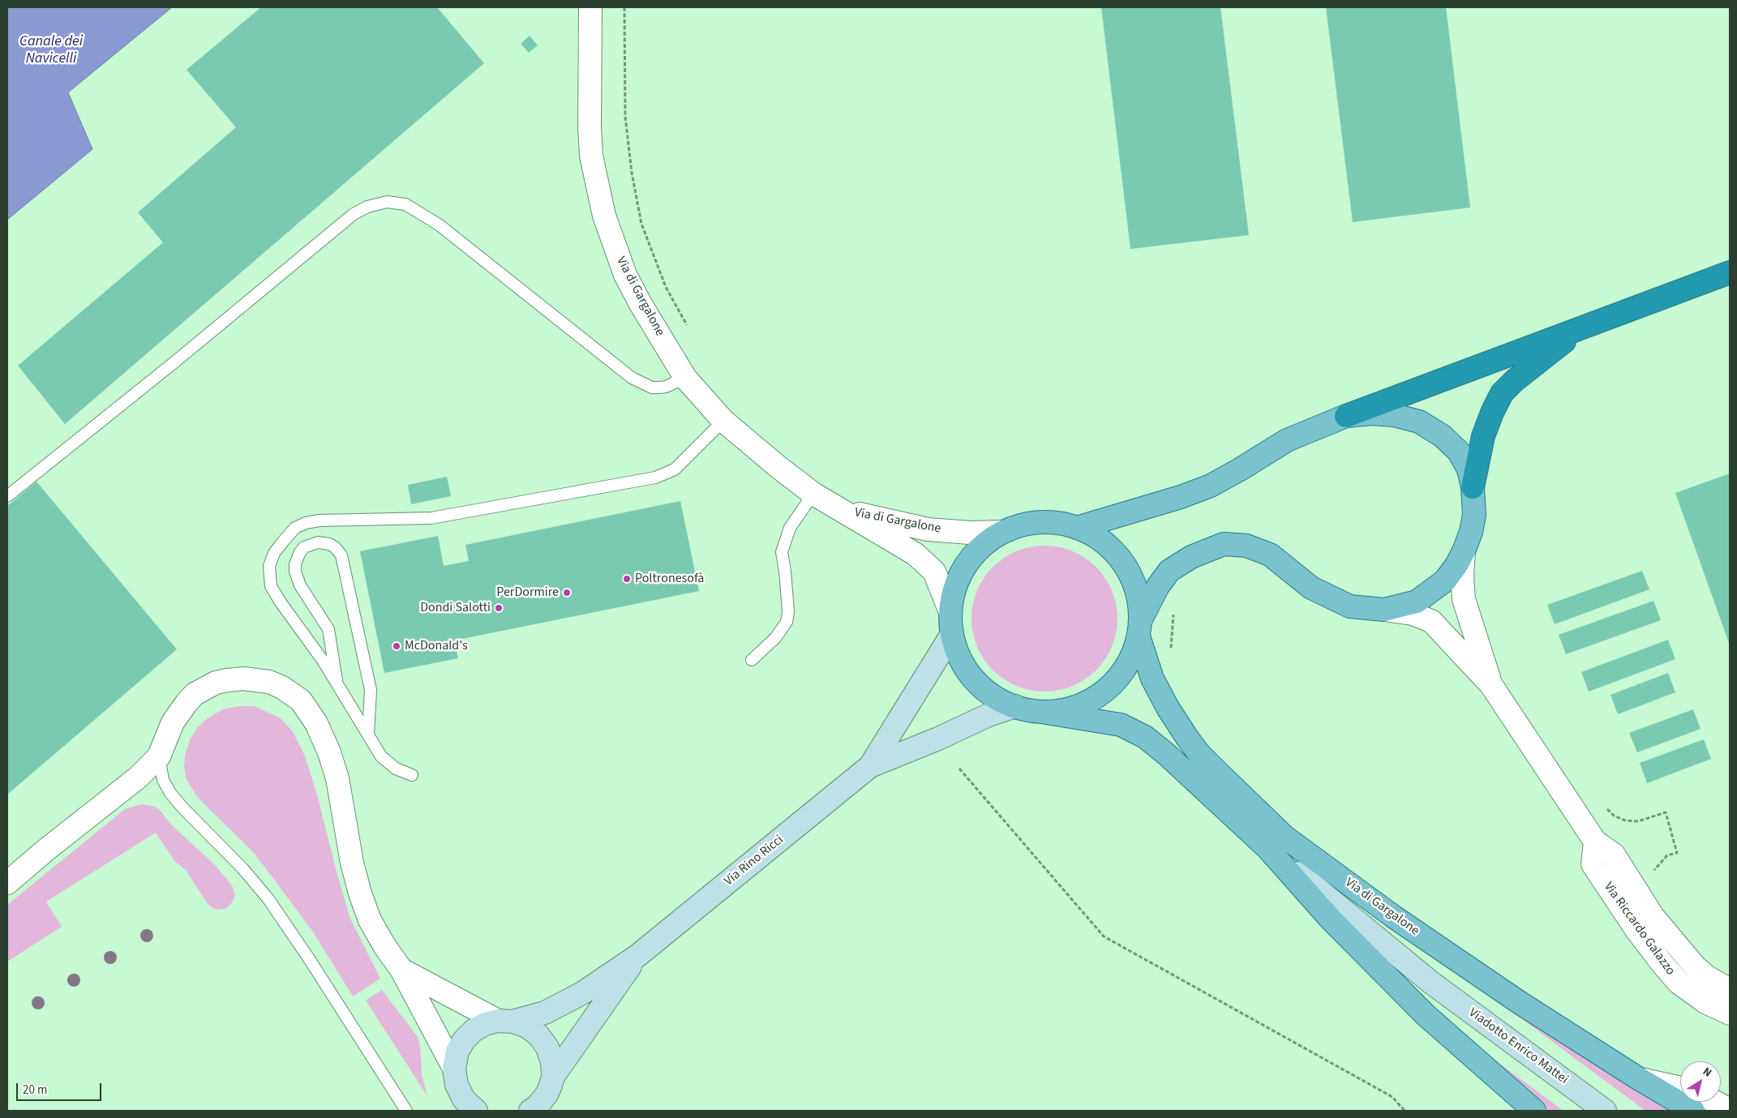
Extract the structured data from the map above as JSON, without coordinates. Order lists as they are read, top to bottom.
{
  "streets": {
    "main road": ["Via di Gargalone"],
    "street": ["Via Rino Ricci", "Via Riccardo Galazzo", "Viadotto Enrico Mattei"]
  },
  "crossings": [
    ["Via di Gargalone", "Via Rino Ricci"],
    ["Via di Gargalone", "Viadotto Enrico Mattei"]
  ],
  "water": ["Canale dei Navicelli"],
  "places": [
    "Poltronesofà",
    "PerDormire",
    "Dondi Salotti",
    "McDonald's"
  ],
  "scale_bar": "20 m",
  "north": "top right"
}
